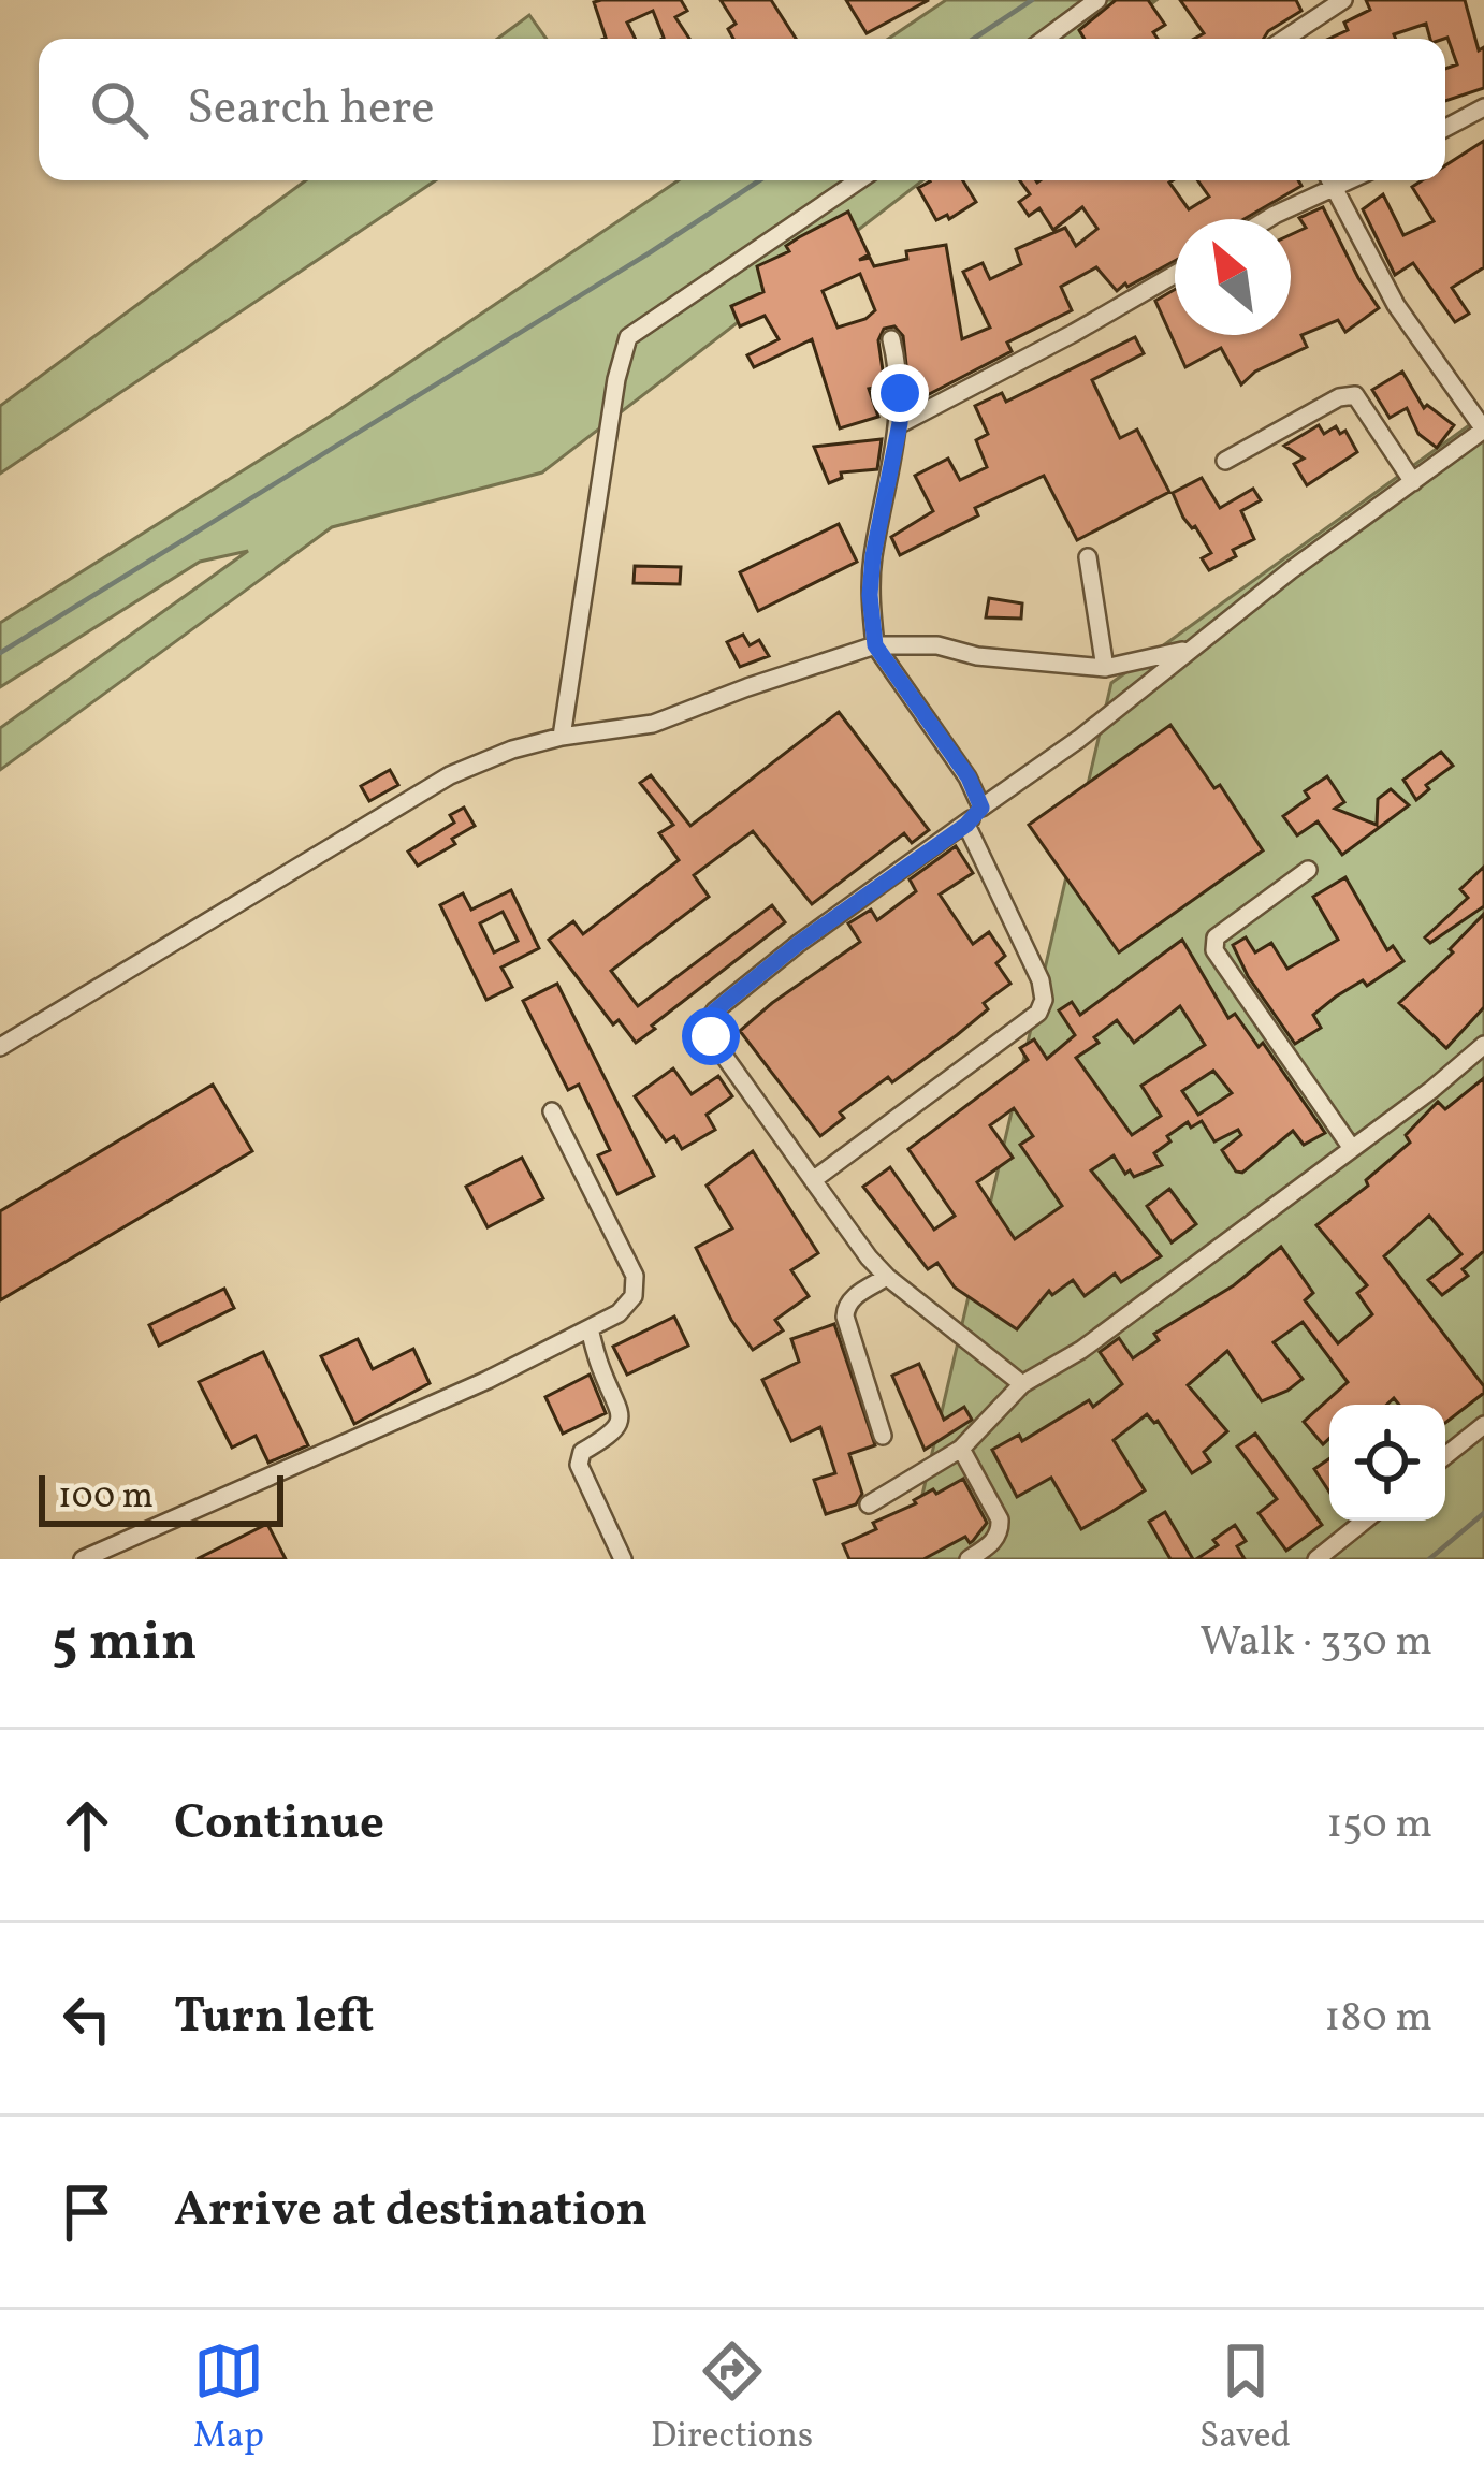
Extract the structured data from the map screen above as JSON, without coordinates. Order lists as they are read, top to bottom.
{
  "scale_bar": "100 m",
  "north": "top left",
  "page": {
    "search": "Search here",
    "scale": "100 m",
    "heading": ["5 min", "Walk · 330 m"],
    "list": [
      ["Continue", "150 m"],
      ["Turn left", "180 m"],
      "Arrive at destination"
    ],
    "nav": ["Map", "Directions", "Saved"]
  }
}
